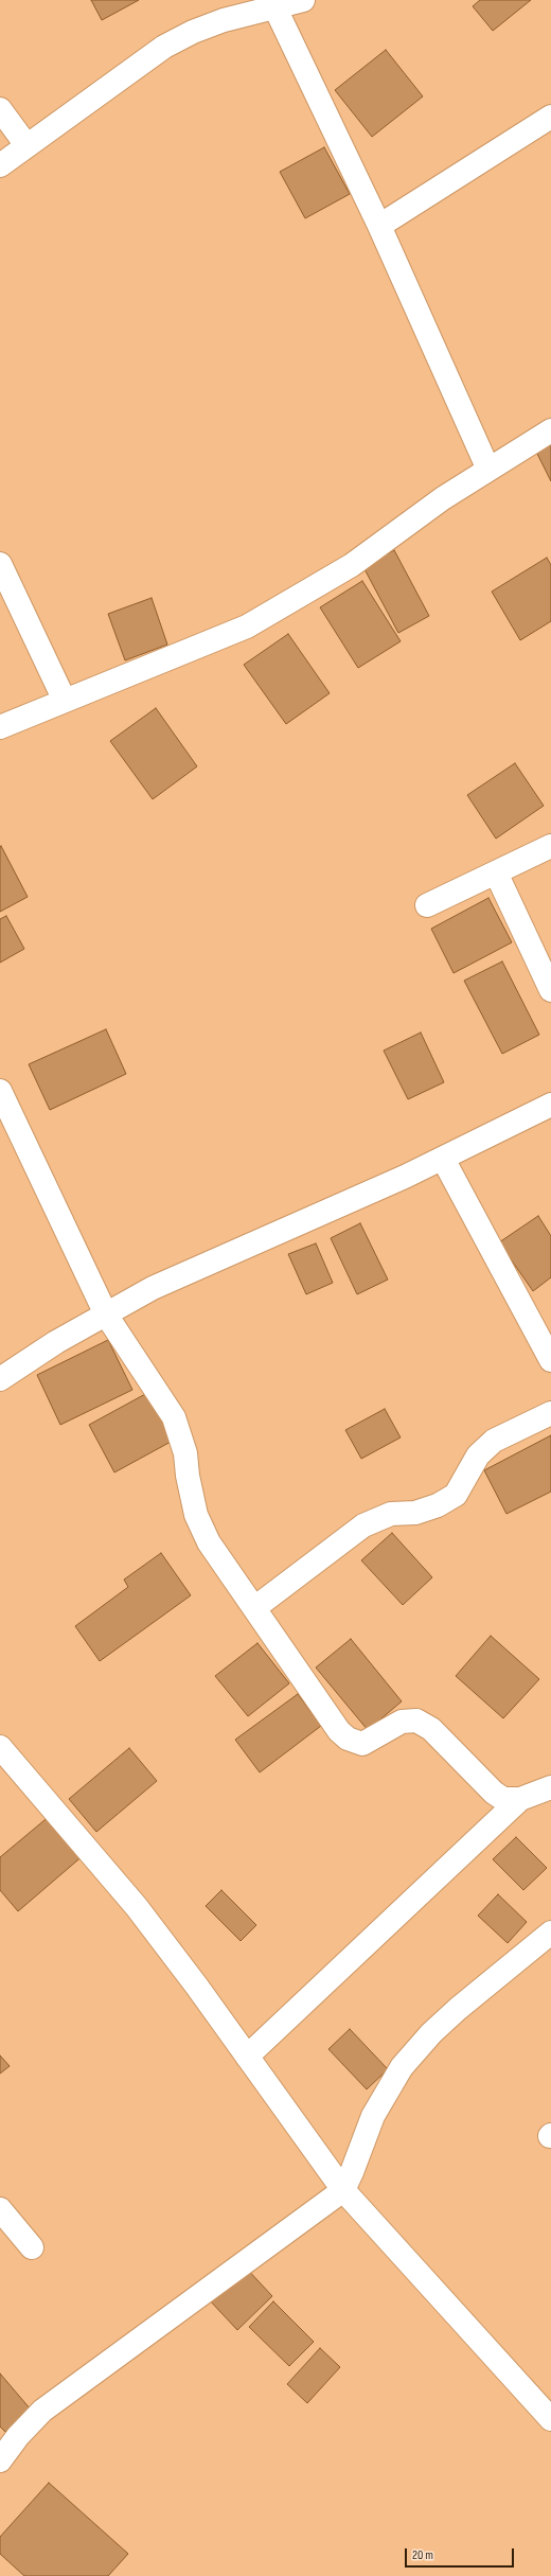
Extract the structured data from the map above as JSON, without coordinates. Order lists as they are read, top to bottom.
{
  "scale_bar": "20 m"
}
